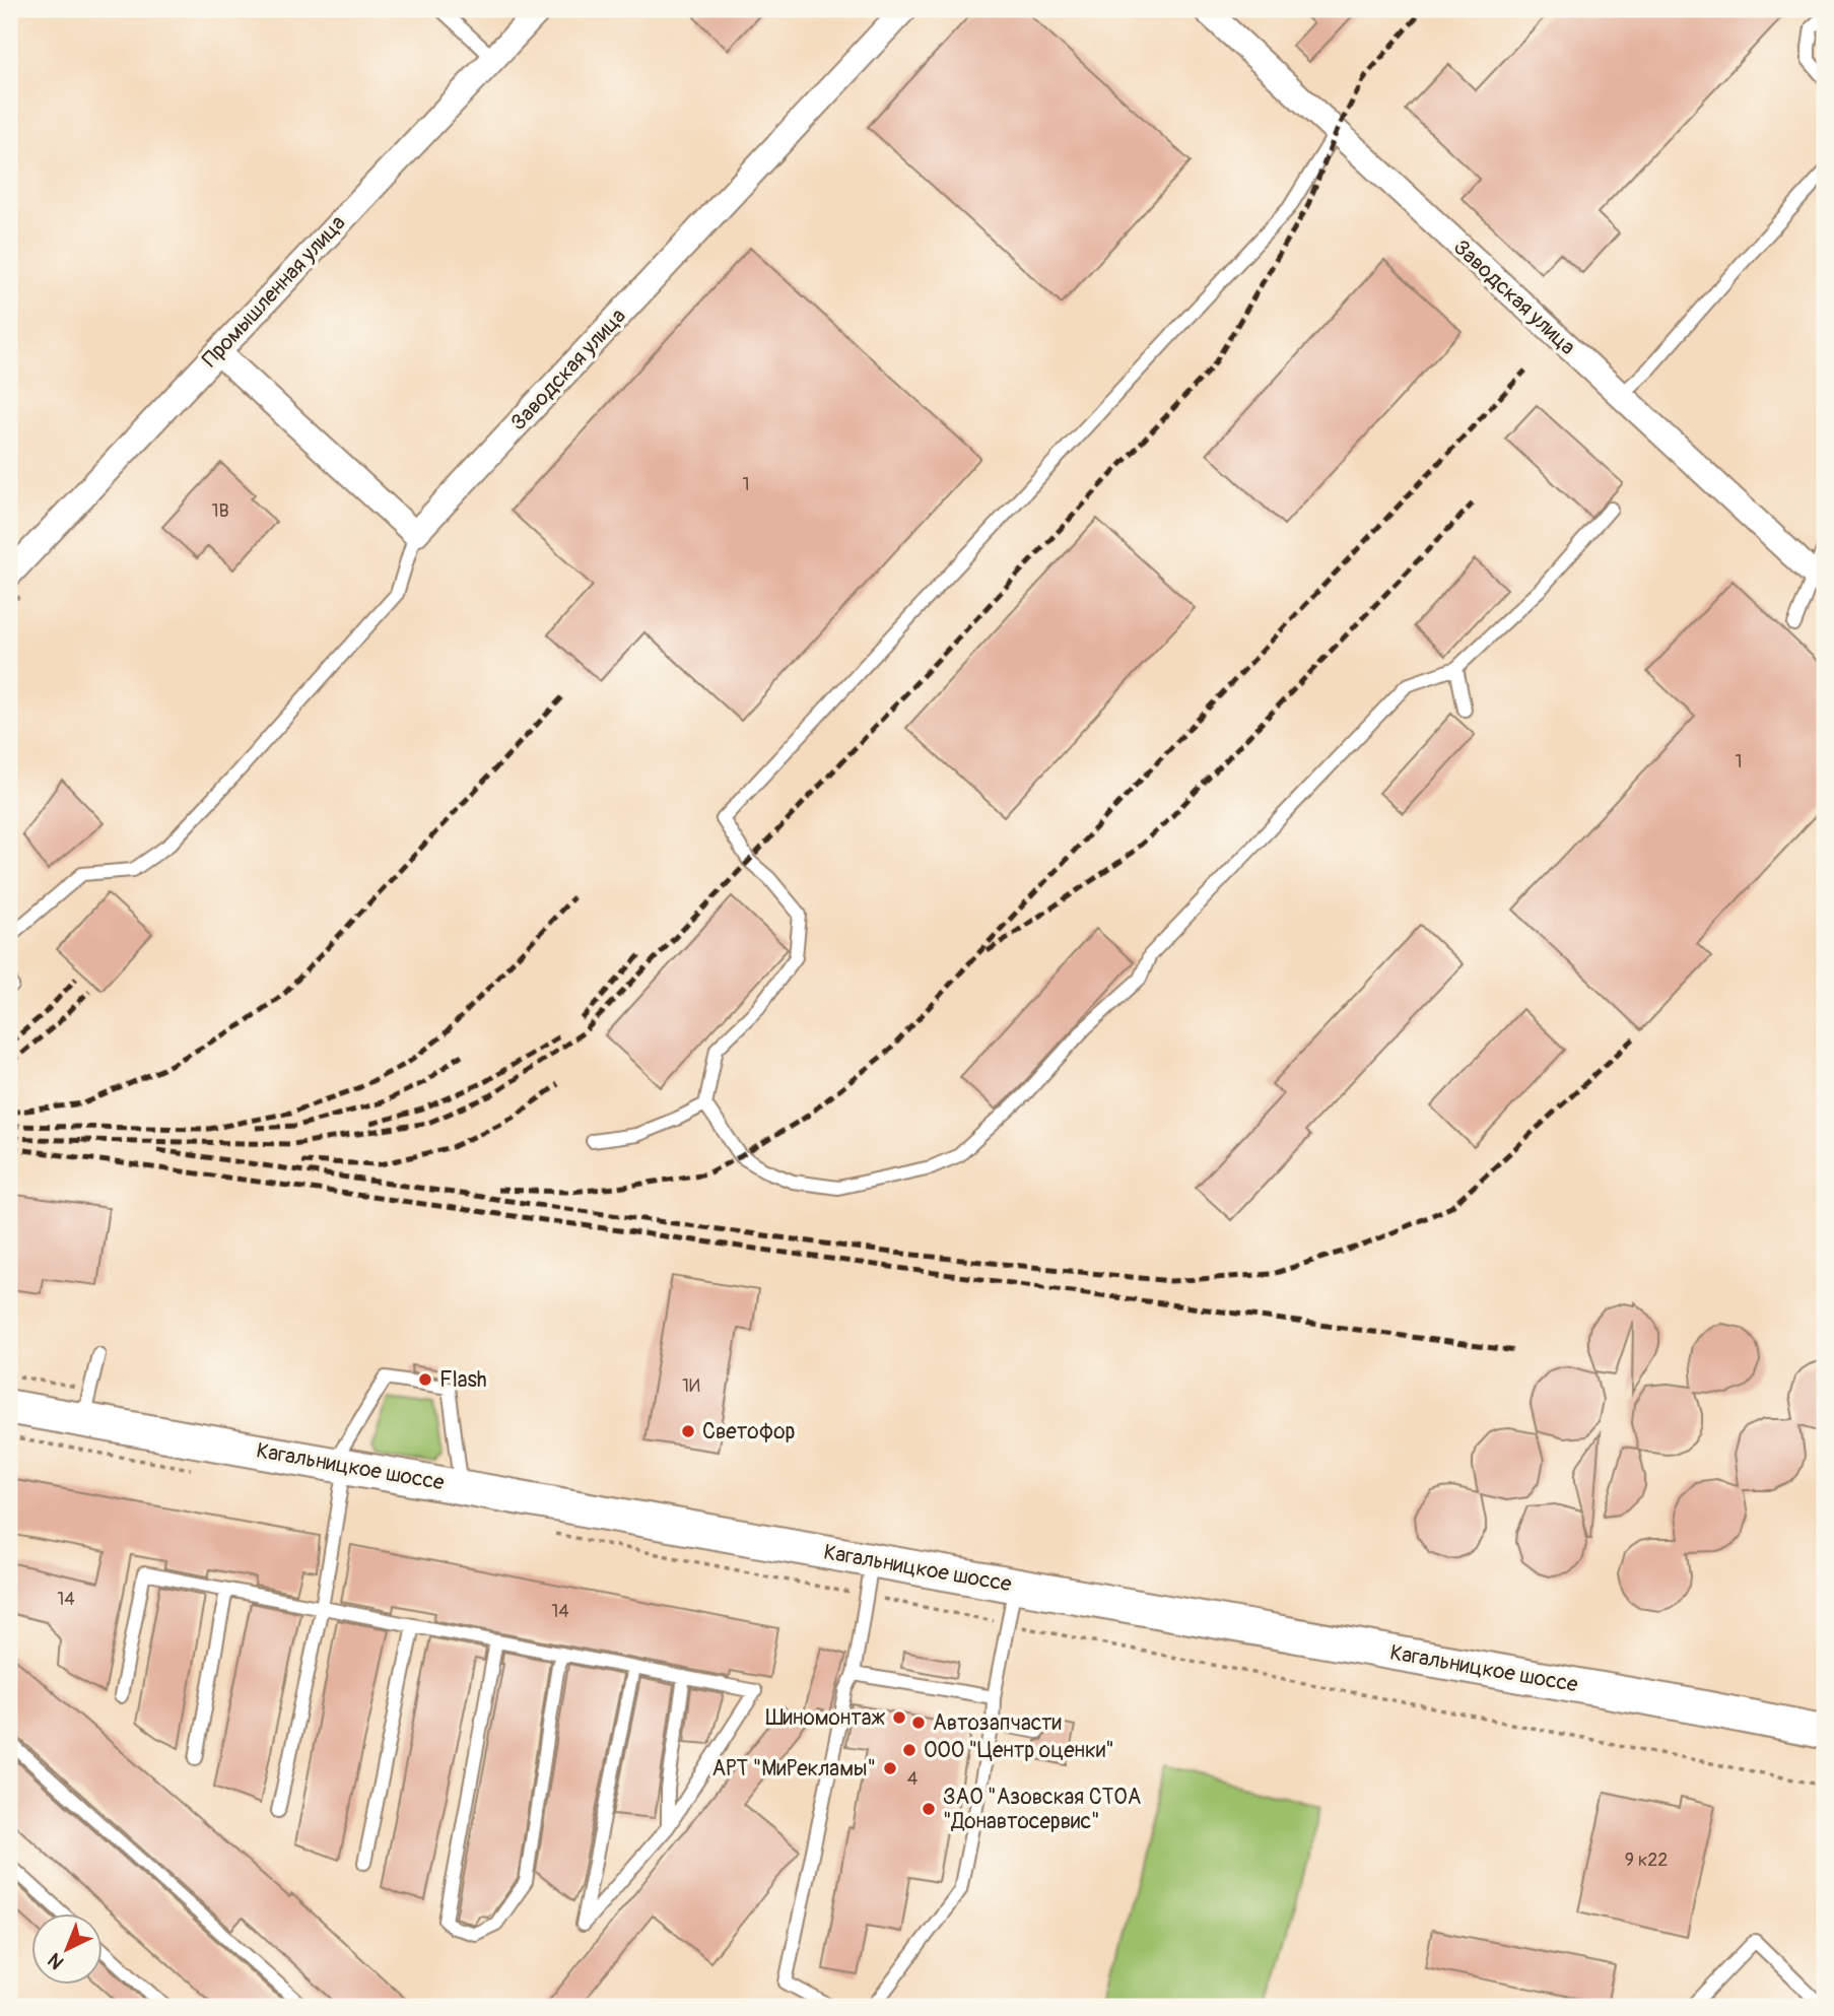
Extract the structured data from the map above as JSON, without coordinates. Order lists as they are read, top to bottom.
{
  "streets": {
    "main road": ["Кагальницкое шоссе"],
    "street": ["Промышленная улица", "Заводская улица"]
  },
  "places": [
    "Flash",
    "Светофор",
    "Шиномонтаж",
    "Автозапчасти",
    "ООО \"Центр оценки\"",
    "АРТ \"МиРекламы\"",
    "ЗАО \"Азовская СТОА \"Донавтосервис\""
  ],
  "house_numbers": [
    "1",
    "1В",
    "1",
    "1И",
    "14",
    "14",
    "4",
    "9 к22"
  ],
  "north": "bottom left"
}
